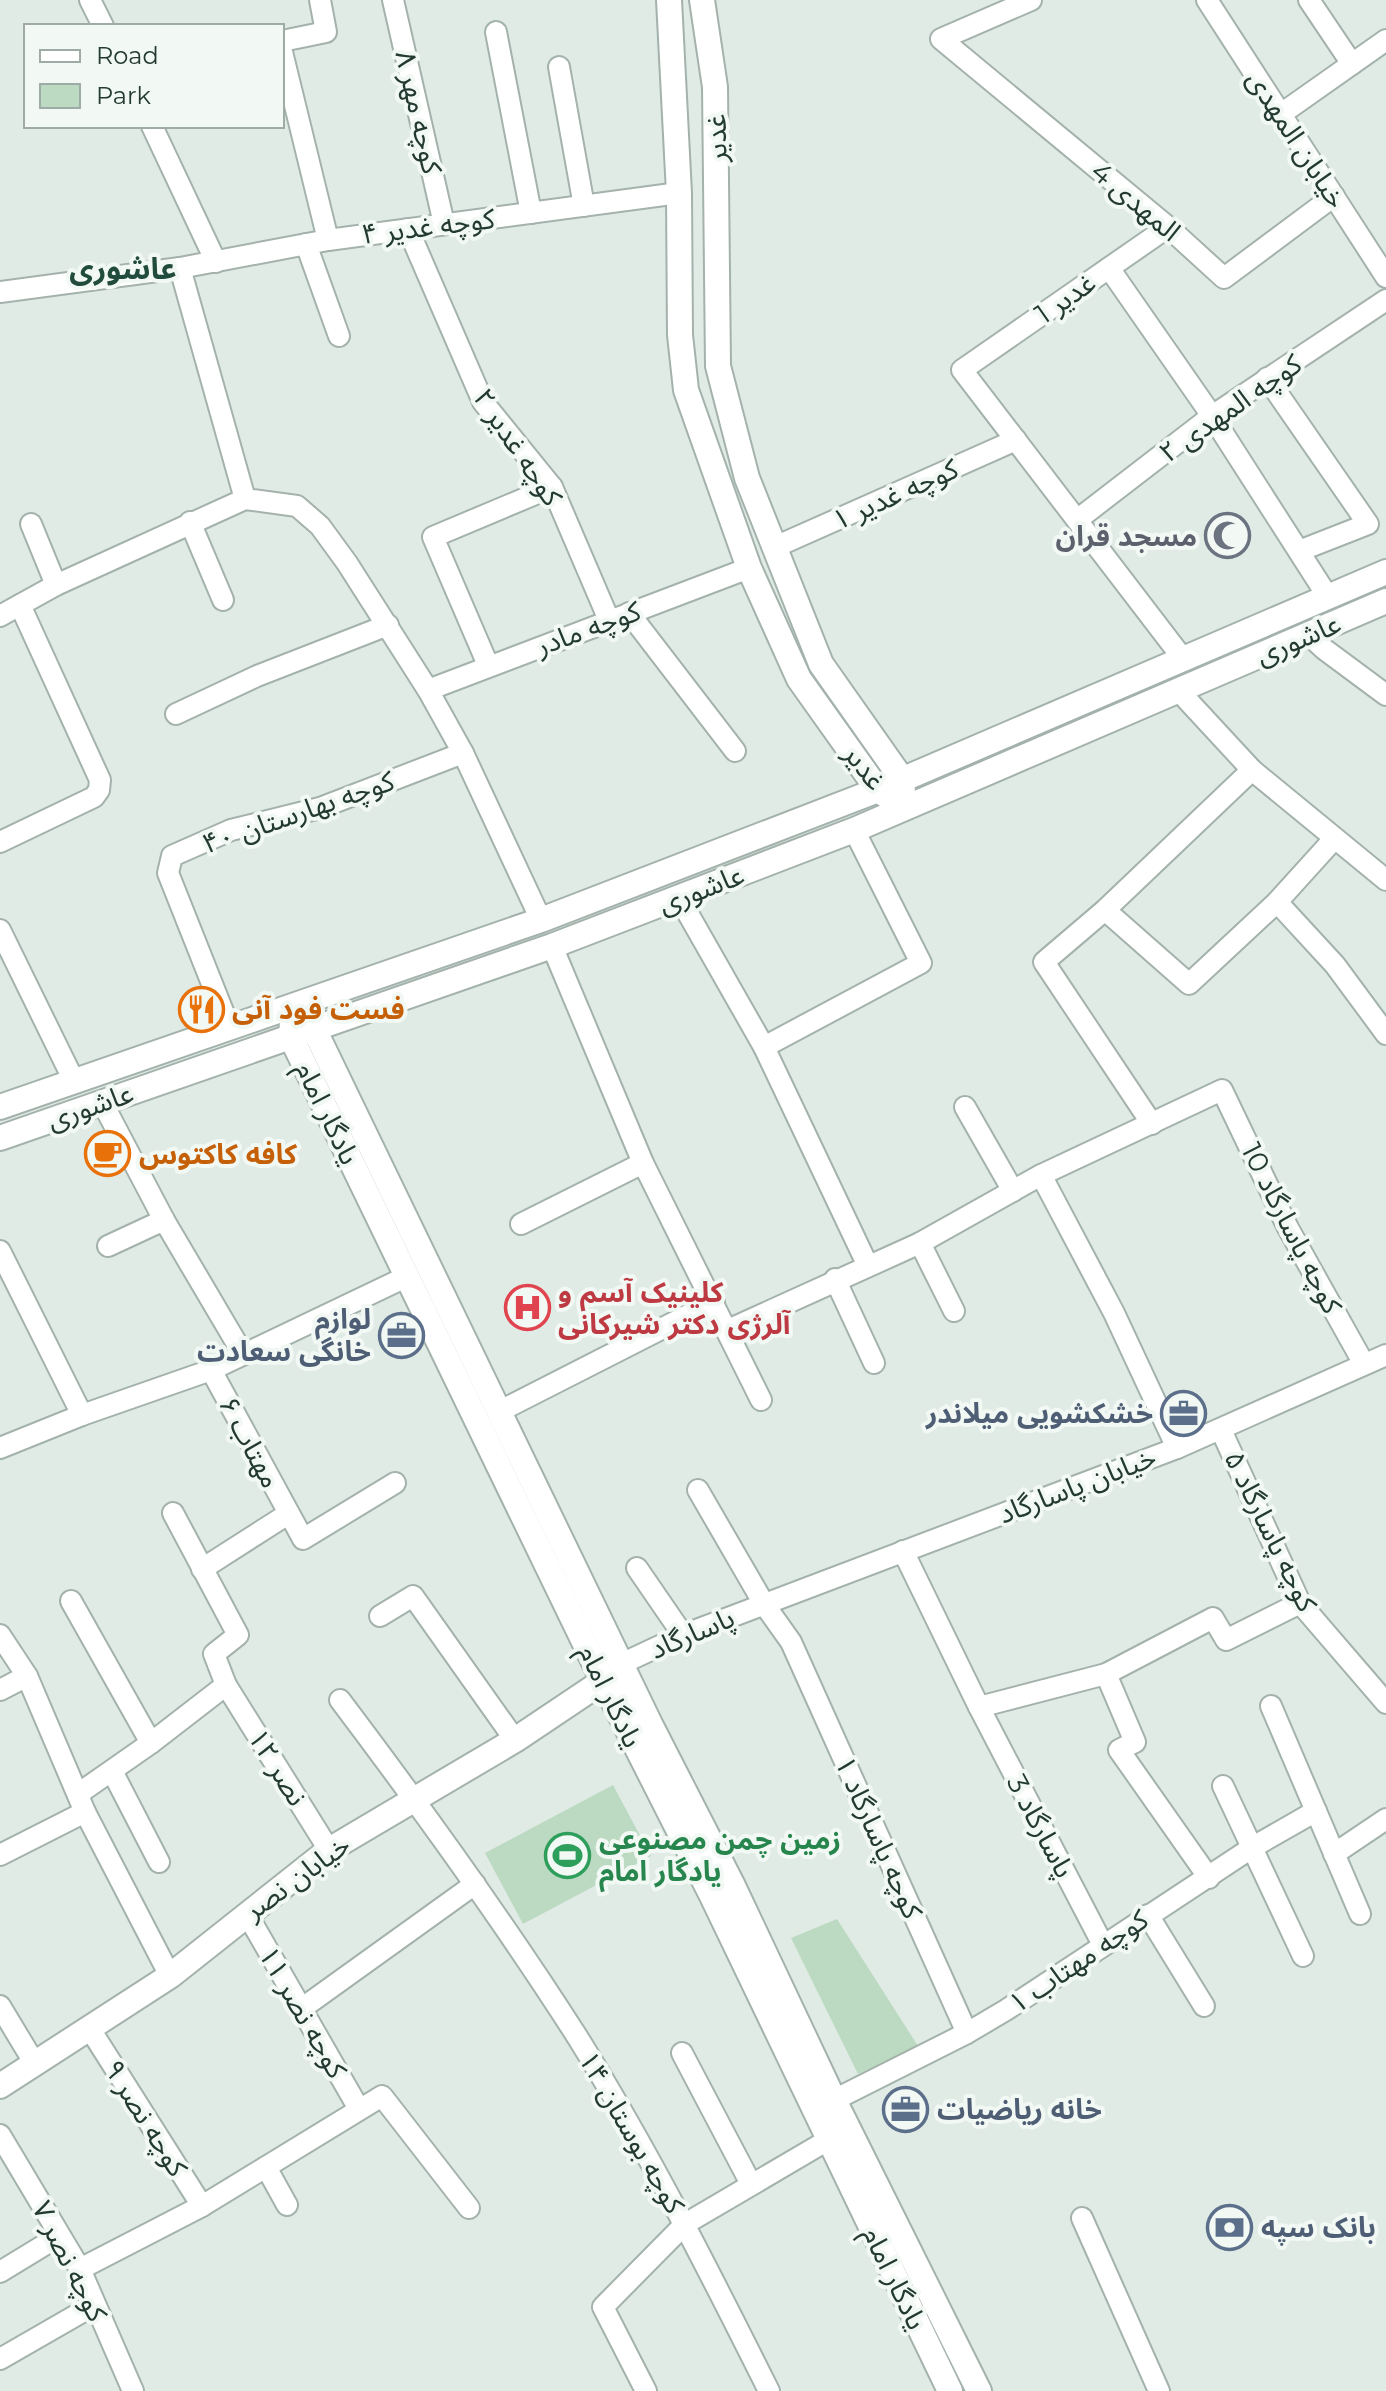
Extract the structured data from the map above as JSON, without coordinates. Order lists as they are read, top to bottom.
{
  "streets": {
    "street": [
      "کوچه مهر ۸",
      "غدیر",
      "خیابان المهدی",
      "المهدی 4",
      "کوچه غدیر ۴",
      "غدیر 1",
      "کوچه المهدی ۲",
      "کوچه غدیر ۲",
      "کوچه غدیر ۱",
      "کوچه مادر",
      "عاشوری",
      "کوچه بهارستان ۴۰",
      "یادگار امام",
      "کوچه پاسارگاد 10",
      "مهتاب ۶",
      "خیابان پاسارگاد",
      "کوچه پاسارگاد ۵",
      "پاسارگاد",
      "نصر ۱۲",
      "پاسارگاد 3",
      "کوچه پاسارگاد ۱",
      "خیابان نصر",
      "کوچه مهتاب ۱",
      "کوچه نصر ۱۱",
      "کوچه نصر ۹",
      "کوچه بوستان ۱۴",
      "کوچه نصر ۷"
    ]
  },
  "crossings": [
    ["کوچه مهر ۸", "کوچه غدیر ۴"],
    ["غدیر", "کوچه غدیر ۴"],
    ["غدیر", "کوچه غدیر ۱"],
    ["غدیر", "کوچه مادر"],
    ["غدیر", "عاشوری"],
    ["خیابان المهدی", "المهدی 4"],
    ["المهدی 4", "غدیر 1"],
    ["کوچه غدیر ۴", "کوچه غدیر ۲"],
    ["غدیر 1", "کوچه غدیر ۱"],
    ["کوچه غدیر ۲", "کوچه مادر"],
    ["عاشوری", "کوچه بهارستان ۴۰"],
    ["عاشوری", "یادگار امام"],
    ["یادگار امام", "پاسارگاد"],
    ["یادگار امام", "خیابان نصر"],
    ["یادگار امام", "کوچه مهتاب ۱"],
    ["کوچه پاسارگاد 10", "خیابان پاسارگاد"],
    ["خیابان پاسارگاد", "کوچه پاسارگاد ۵"],
    ["خیابان پاسارگاد", "پاسارگاد"],
    ["خیابان پاسارگاد", "پاسارگاد 3"],
    ["خیابان پاسارگاد", "کوچه پاسارگاد ۱"],
    ["پاسارگاد", "کوچه پاسارگاد ۱"],
    ["نصر ۱۲", "خیابان نصر"],
    ["پاسارگاد 3", "کوچه مهتاب ۱"],
    ["کوچه پاسارگاد ۱", "کوچه مهتاب ۱"],
    ["خیابان نصر", "کوچه نصر ۱۱"],
    ["خیابان نصر", "کوچه نصر ۹"],
    ["خیابان نصر", "کوچه بوستان ۱۴"]
  ],
  "districts": ["عاشوری"],
  "places": {
    "mosque": ["مسجد قران"],
    "restaurant": ["فست فود آنی"],
    "cafe": ["کافه کاکتوس"],
    "hospital": ["کلینیک آسم و آلرژی دکتر شیرکانی"],
    "office": ["لوازم خانگی سعادت", "خشکشویی میلاندر", "خانه ریاضیات"],
    "sports": ["زمین چمن مصنوعی یادگار امام"],
    "bank": ["بانک سپه"]
  },
  "legend": ["Road", "Park"]
}
